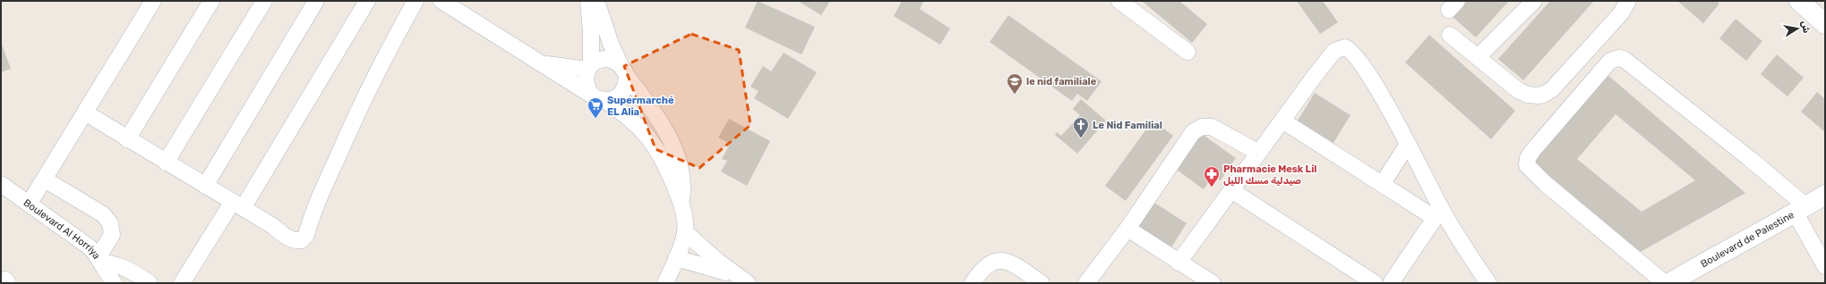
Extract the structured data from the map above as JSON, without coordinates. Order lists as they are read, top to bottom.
{
  "streets": {
    "street": ["Boulevard Al Horriya", "Boulevard de Palestine"]
  },
  "places": {
    "school or university": ["le nid familiale"],
    "supermarket": ["Supermarché EL Alia"],
    "church": ["Le Nid Familial"],
    "pharmacy": ["Pharmacie Mesk Lil صيدلية مسك الليل"]
  },
  "north": "right"
}
